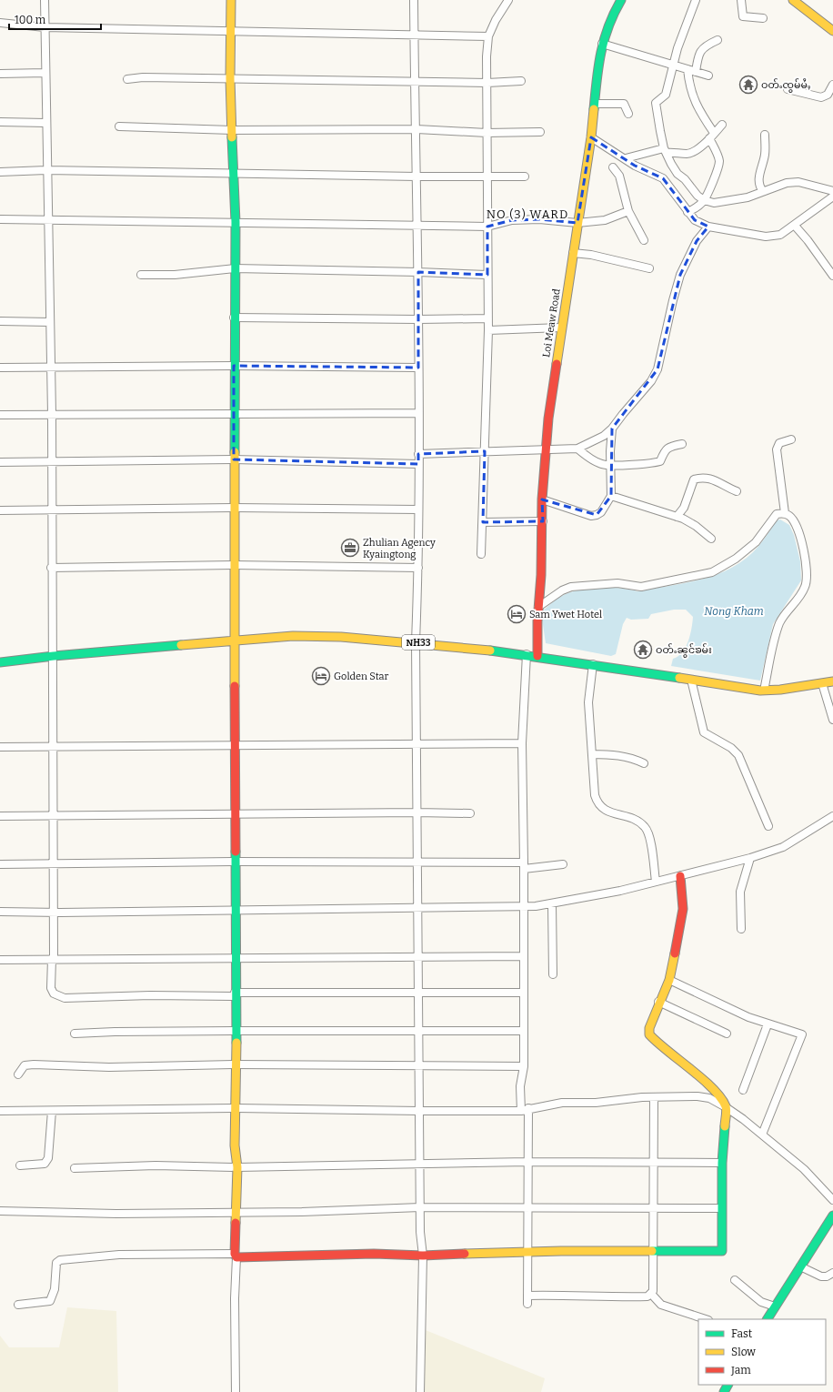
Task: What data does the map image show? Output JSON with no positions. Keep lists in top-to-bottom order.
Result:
{
  "streets": {
    "main road": ["Loi Meaw Road", "NH33"]
  },
  "crossings": [
    ["Loi Meaw Road", "NH33"]
  ],
  "districts": ["NO (3) WARD"],
  "water": ["Nong Kham"],
  "places": {
    "temple": ["ဝတ်ႉၸွမ်မႆႇ", "ဝတ်ႉၼွင်ၶမ်း"],
    "office": ["Zhulian Agency Kyaingtong"],
    "hotel": ["Sam Ywet Hotel", "Golden Star"]
  },
  "legend": ["Fast", "Slow", "Jam"],
  "scale_bar": "100 m"
}
